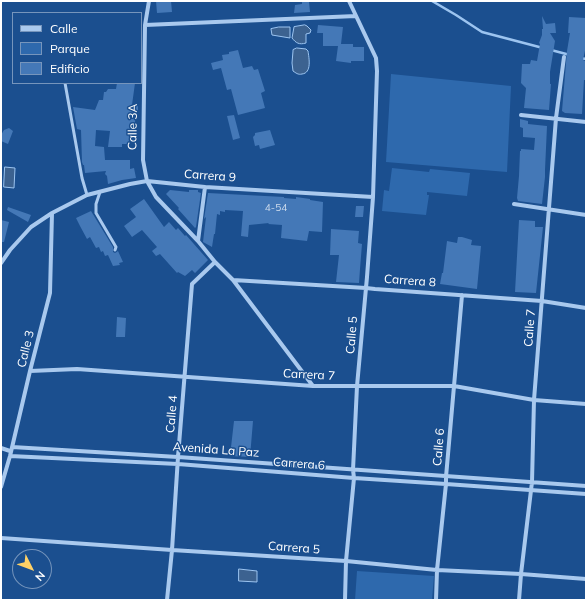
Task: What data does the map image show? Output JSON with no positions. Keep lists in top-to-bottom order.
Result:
{
  "streets": {
    "street": [
      "Calle 3A",
      "Carrera 9",
      "Carrera 8",
      "Calle 7",
      "Calle 5",
      "Calle 3",
      "Carrera 7",
      "Calle 4",
      "Calle 6",
      "Avenida La Paz",
      "Carrera 6",
      "Carrera 5"
    ]
  },
  "crossings": [
    ["Calle 3A", "Carrera 9"],
    ["Carrera 9", "Calle 5"],
    ["Carrera 9", "Calle 3"],
    ["Carrera 8", "Calle 7"],
    ["Carrera 8", "Calle 5"],
    ["Carrera 8", "Calle 6"],
    ["Calle 7", "Carrera 7"],
    ["Calle 7", "Avenida La Paz"],
    ["Calle 7", "Carrera 6"],
    ["Calle 7", "Carrera 5"],
    ["Calle 5", "Carrera 7"],
    ["Calle 5", "Avenida La Paz"],
    ["Calle 5", "Carrera 6"],
    ["Calle 5", "Carrera 5"],
    ["Calle 3", "Carrera 7"],
    ["Calle 3", "Avenida La Paz"],
    ["Calle 3", "Carrera 6"],
    ["Carrera 7", "Calle 4"],
    ["Carrera 7", "Calle 6"],
    ["Calle 4", "Avenida La Paz"],
    ["Calle 4", "Carrera 6"],
    ["Calle 4", "Carrera 5"],
    ["Calle 6", "Avenida La Paz"],
    ["Calle 6", "Carrera 6"],
    ["Calle 6", "Carrera 5"],
    ["Avenida La Paz", "Carrera 6"]
  ],
  "house_numbers": ["4-54"],
  "legend": ["Calle", "Parque", "Edificio"],
  "north": "bottom right"
}
